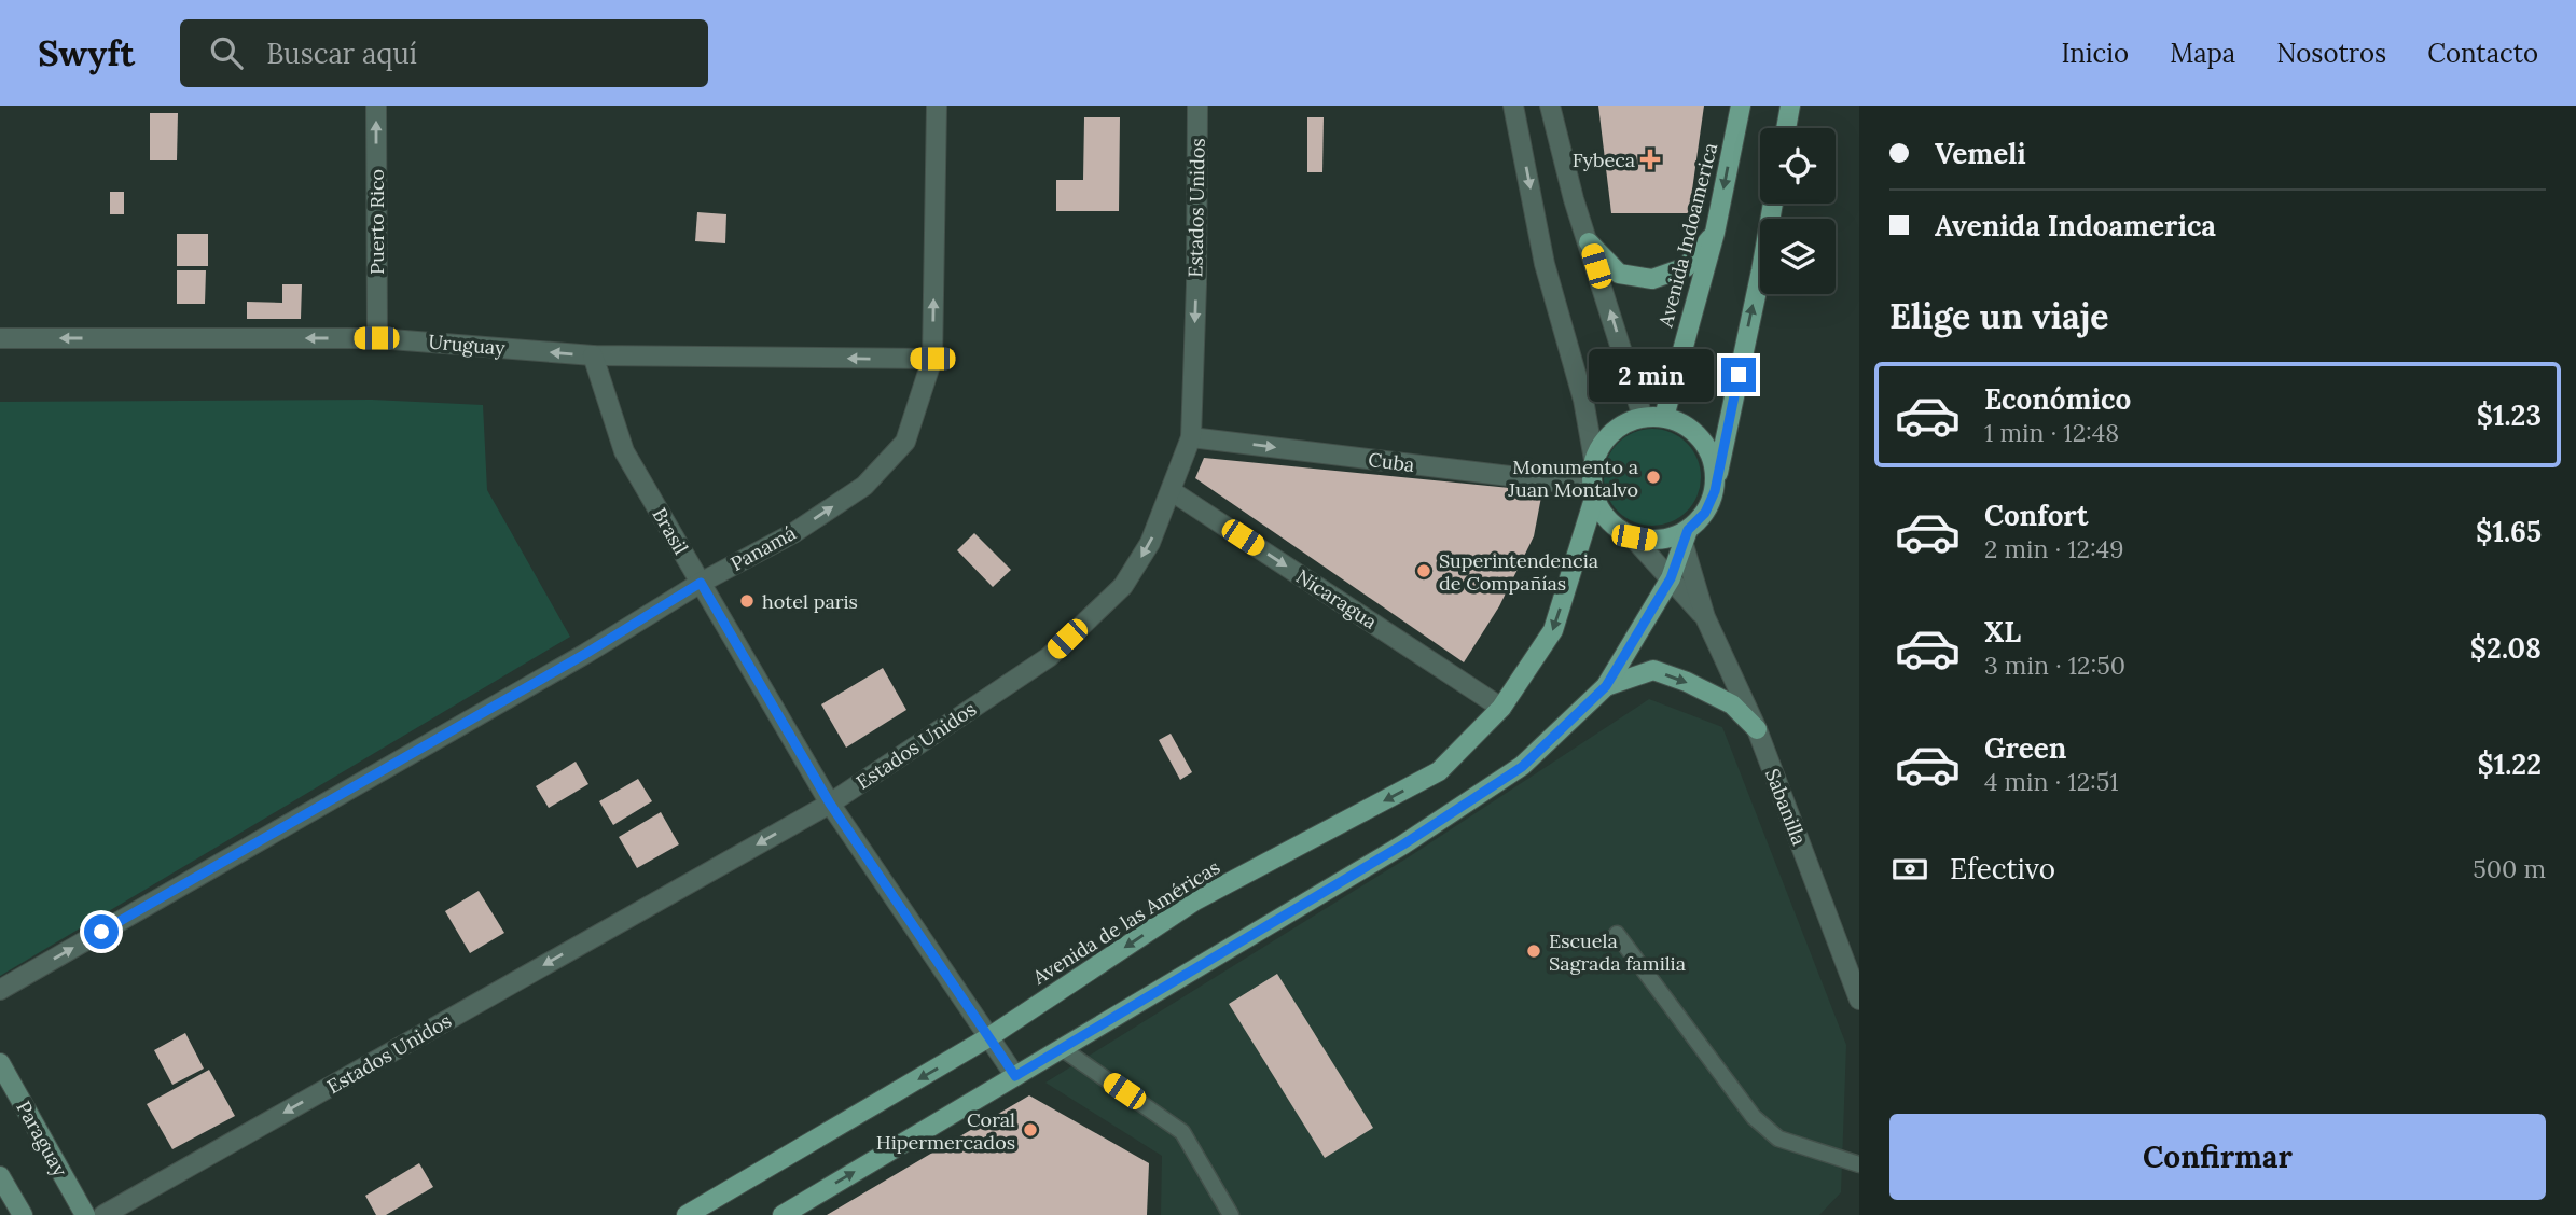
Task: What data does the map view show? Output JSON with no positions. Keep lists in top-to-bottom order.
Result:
{
  "streets": {
    "main road": ["Avenida Indoamerica", "Avenida de las Américas", "Paraguay"],
    "street": [
      "Estados Unidos",
      "Puerto Rico",
      "Uruguay",
      "Cuba",
      "Brasil",
      "Panamá",
      "Nicaragua",
      "Sabanilla"
    ]
  },
  "crossings": [
    ["Estados Unidos", "Cuba"],
    ["Estados Unidos", "Brasil"],
    ["Estados Unidos", "Nicaragua"],
    ["Puerto Rico", "Uruguay"],
    ["Avenida Indoamerica", "Cuba"],
    ["Avenida Indoamerica", "Sabanilla"],
    ["Avenida Indoamerica", "Avenida de las Américas"],
    ["Uruguay", "Brasil"],
    ["Uruguay", "Panamá"],
    ["Cuba", "Sabanilla"],
    ["Cuba", "Avenida de las Américas"],
    ["Brasil", "Panamá"],
    ["Brasil", "Avenida de las Américas"],
    ["Nicaragua", "Avenida de las Américas"],
    ["Sabanilla", "Avenida de las Américas"]
  ],
  "one_way": [
    "Estados Unidos",
    "Puerto Rico",
    "Uruguay",
    "Cuba",
    "Panamá",
    "Nicaragua"
  ],
  "places": {
    "health": ["Fybeca"],
    "other": [
      "Monumento a Juan Montalvo",
      "Superintendencia de Compañías",
      "hotel paris",
      "Escuela Sagrada familia",
      "Coral Hipermercados"
    ]
  },
  "page": {
    "header": "Swyft",
    "search": "Buscar aquí",
    "nav": [
      "Inicio",
      "Mapa",
      "Nosotros",
      "Contacto"
    ],
    "banner": ["Vemeli", "Avenida Indoamerica"],
    "heading": "Elige un viaje",
    "bubble": "2 min",
    "list": [
      {
        "name": "Económico",
        "note": "1 min · 12:48",
        "value": "$1.23"
      },
      {
        "name": "Confort",
        "note": "2 min · 12:49",
        "value": "$1.65"
      },
      {
        "name": "XL",
        "note": "3 min · 12:50",
        "value": "$2.08"
      },
      {
        "name": "Green",
        "note": "4 min · 12:51",
        "value": "$1.22"
      }
    ],
    "pay": ["Efectivo", "500 m"],
    "buttons": "Confirmar"
  }
}
